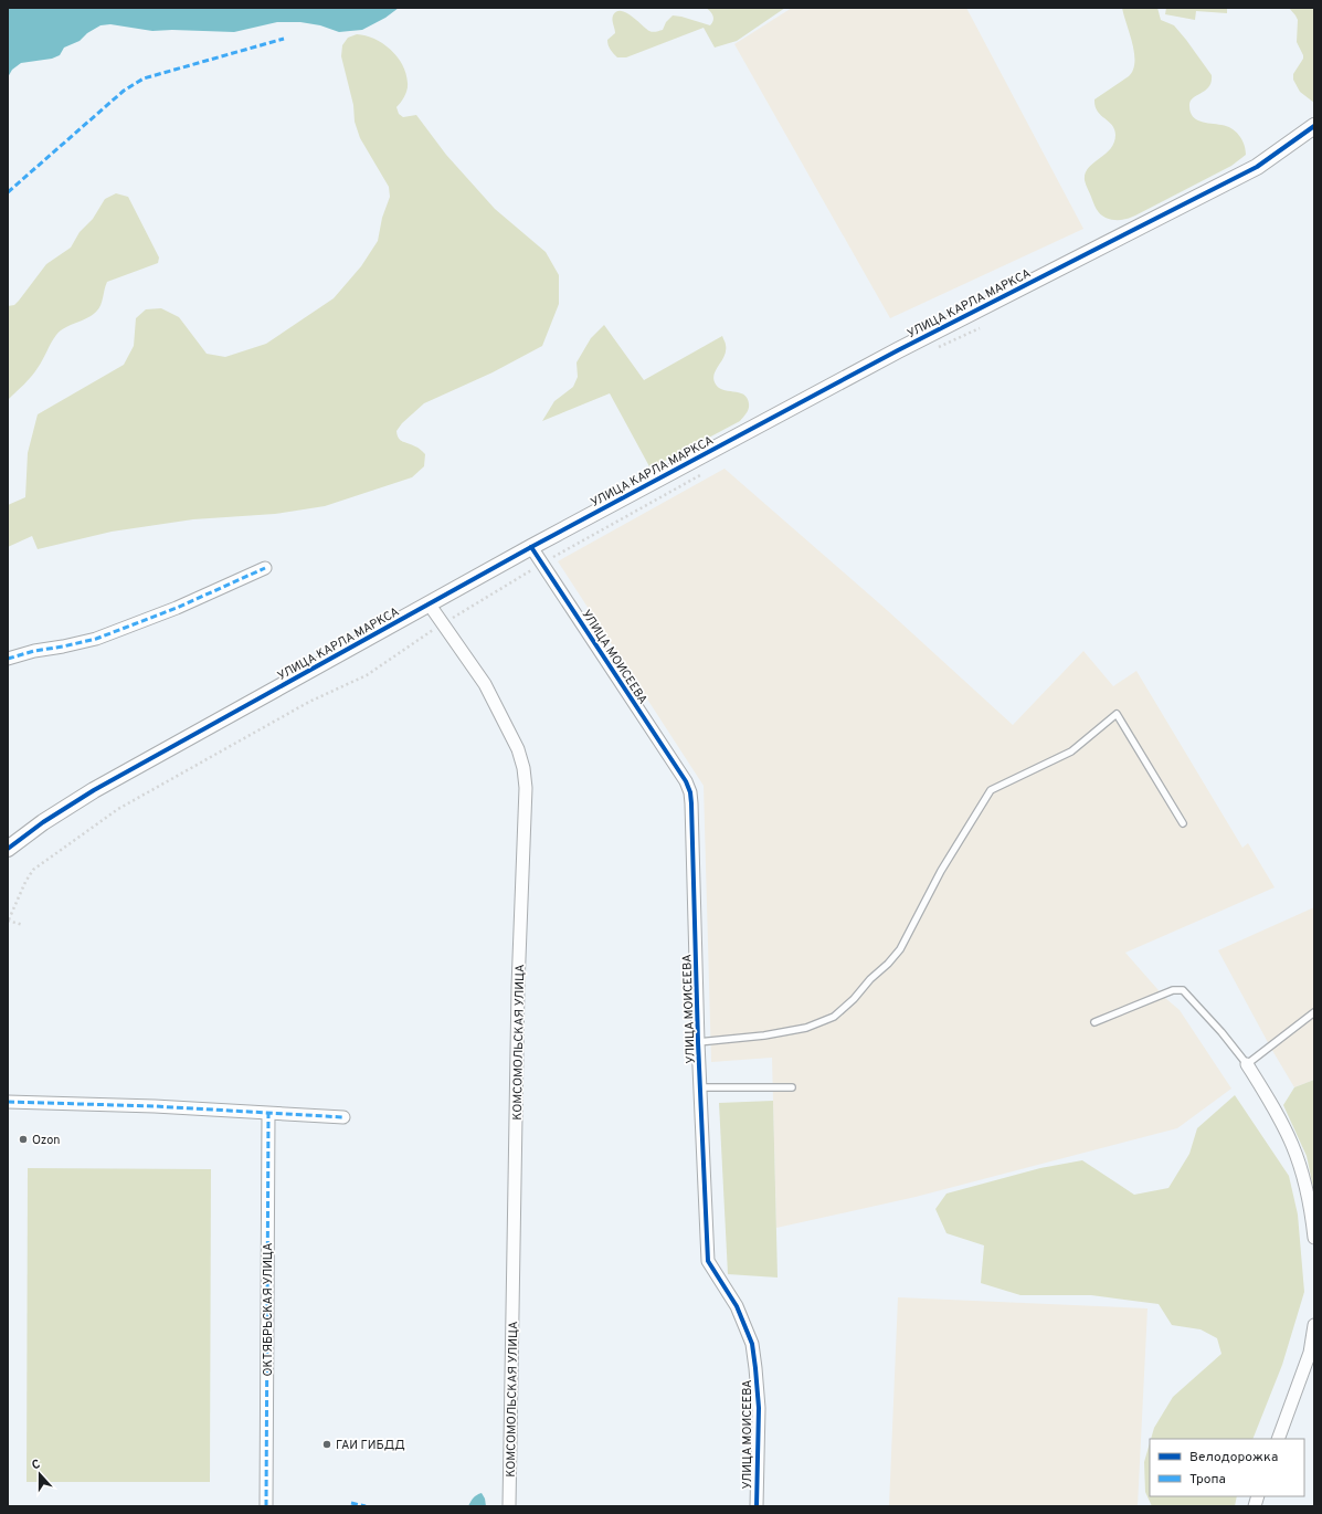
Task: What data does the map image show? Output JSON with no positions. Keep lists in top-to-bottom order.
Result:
{
  "streets": {
    "street": [
      "УЛИЦА КАРЛА МАРКСА",
      "УЛИЦА МОИСЕЕВА",
      "КОМСОМОЛЬСКАЯ УЛИЦА",
      "ОКТЯБРЬСКАЯ УЛИЦА"
    ]
  },
  "crossings": [
    ["УЛИЦА КАРЛА МАРКСА", "УЛИЦА МОИСЕЕВА"],
    ["УЛИЦА КАРЛА МАРКСА", "КОМСОМОЛЬСКАЯ УЛИЦА"]
  ],
  "places": ["Ozon", "ГАИ ГИБДД"],
  "legend": ["Велодорожка", "Тропа"],
  "north": "top"
}
